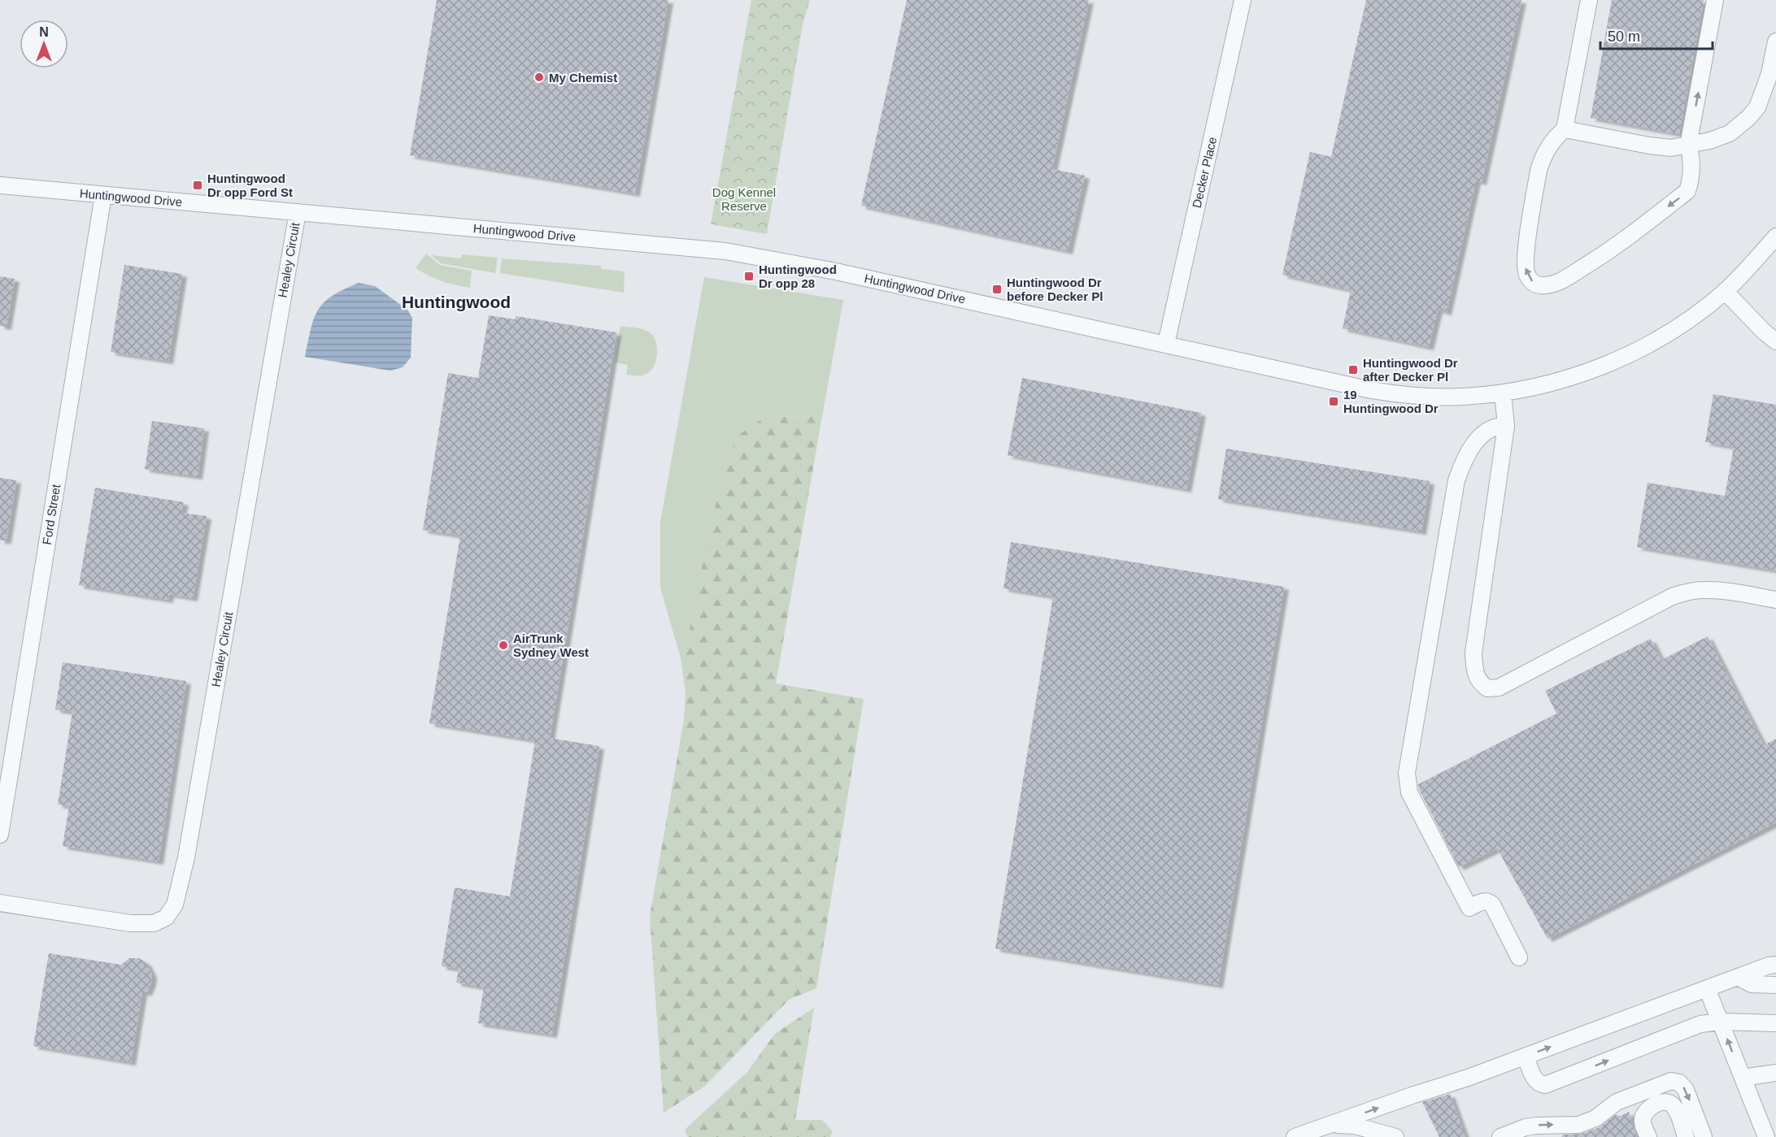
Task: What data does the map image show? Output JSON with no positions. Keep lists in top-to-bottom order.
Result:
{
  "streets": {
    "street": [
      "Decker Place",
      "Huntingwood Drive",
      "Healey Circuit",
      "Ford Street"
    ]
  },
  "crossings": [
    ["Decker Place", "Huntingwood Drive"],
    ["Huntingwood Drive", "Healey Circuit"],
    ["Huntingwood Drive", "Ford Street"]
  ],
  "districts": ["Huntingwood"],
  "parks": ["Dog Kennel Reserve"],
  "places": {
    "other": ["My Chemist", "AirTrunk Sydney West"],
    "transit": [
      "Huntingwood Dr opp Ford St",
      "Huntingwood Dr opp 28",
      "Huntingwood Dr before Decker Pl",
      "Huntingwood Dr after Decker Pl",
      "19 Huntingwood Dr"
    ]
  },
  "scale_bar": "50 m",
  "north": "top"
}
